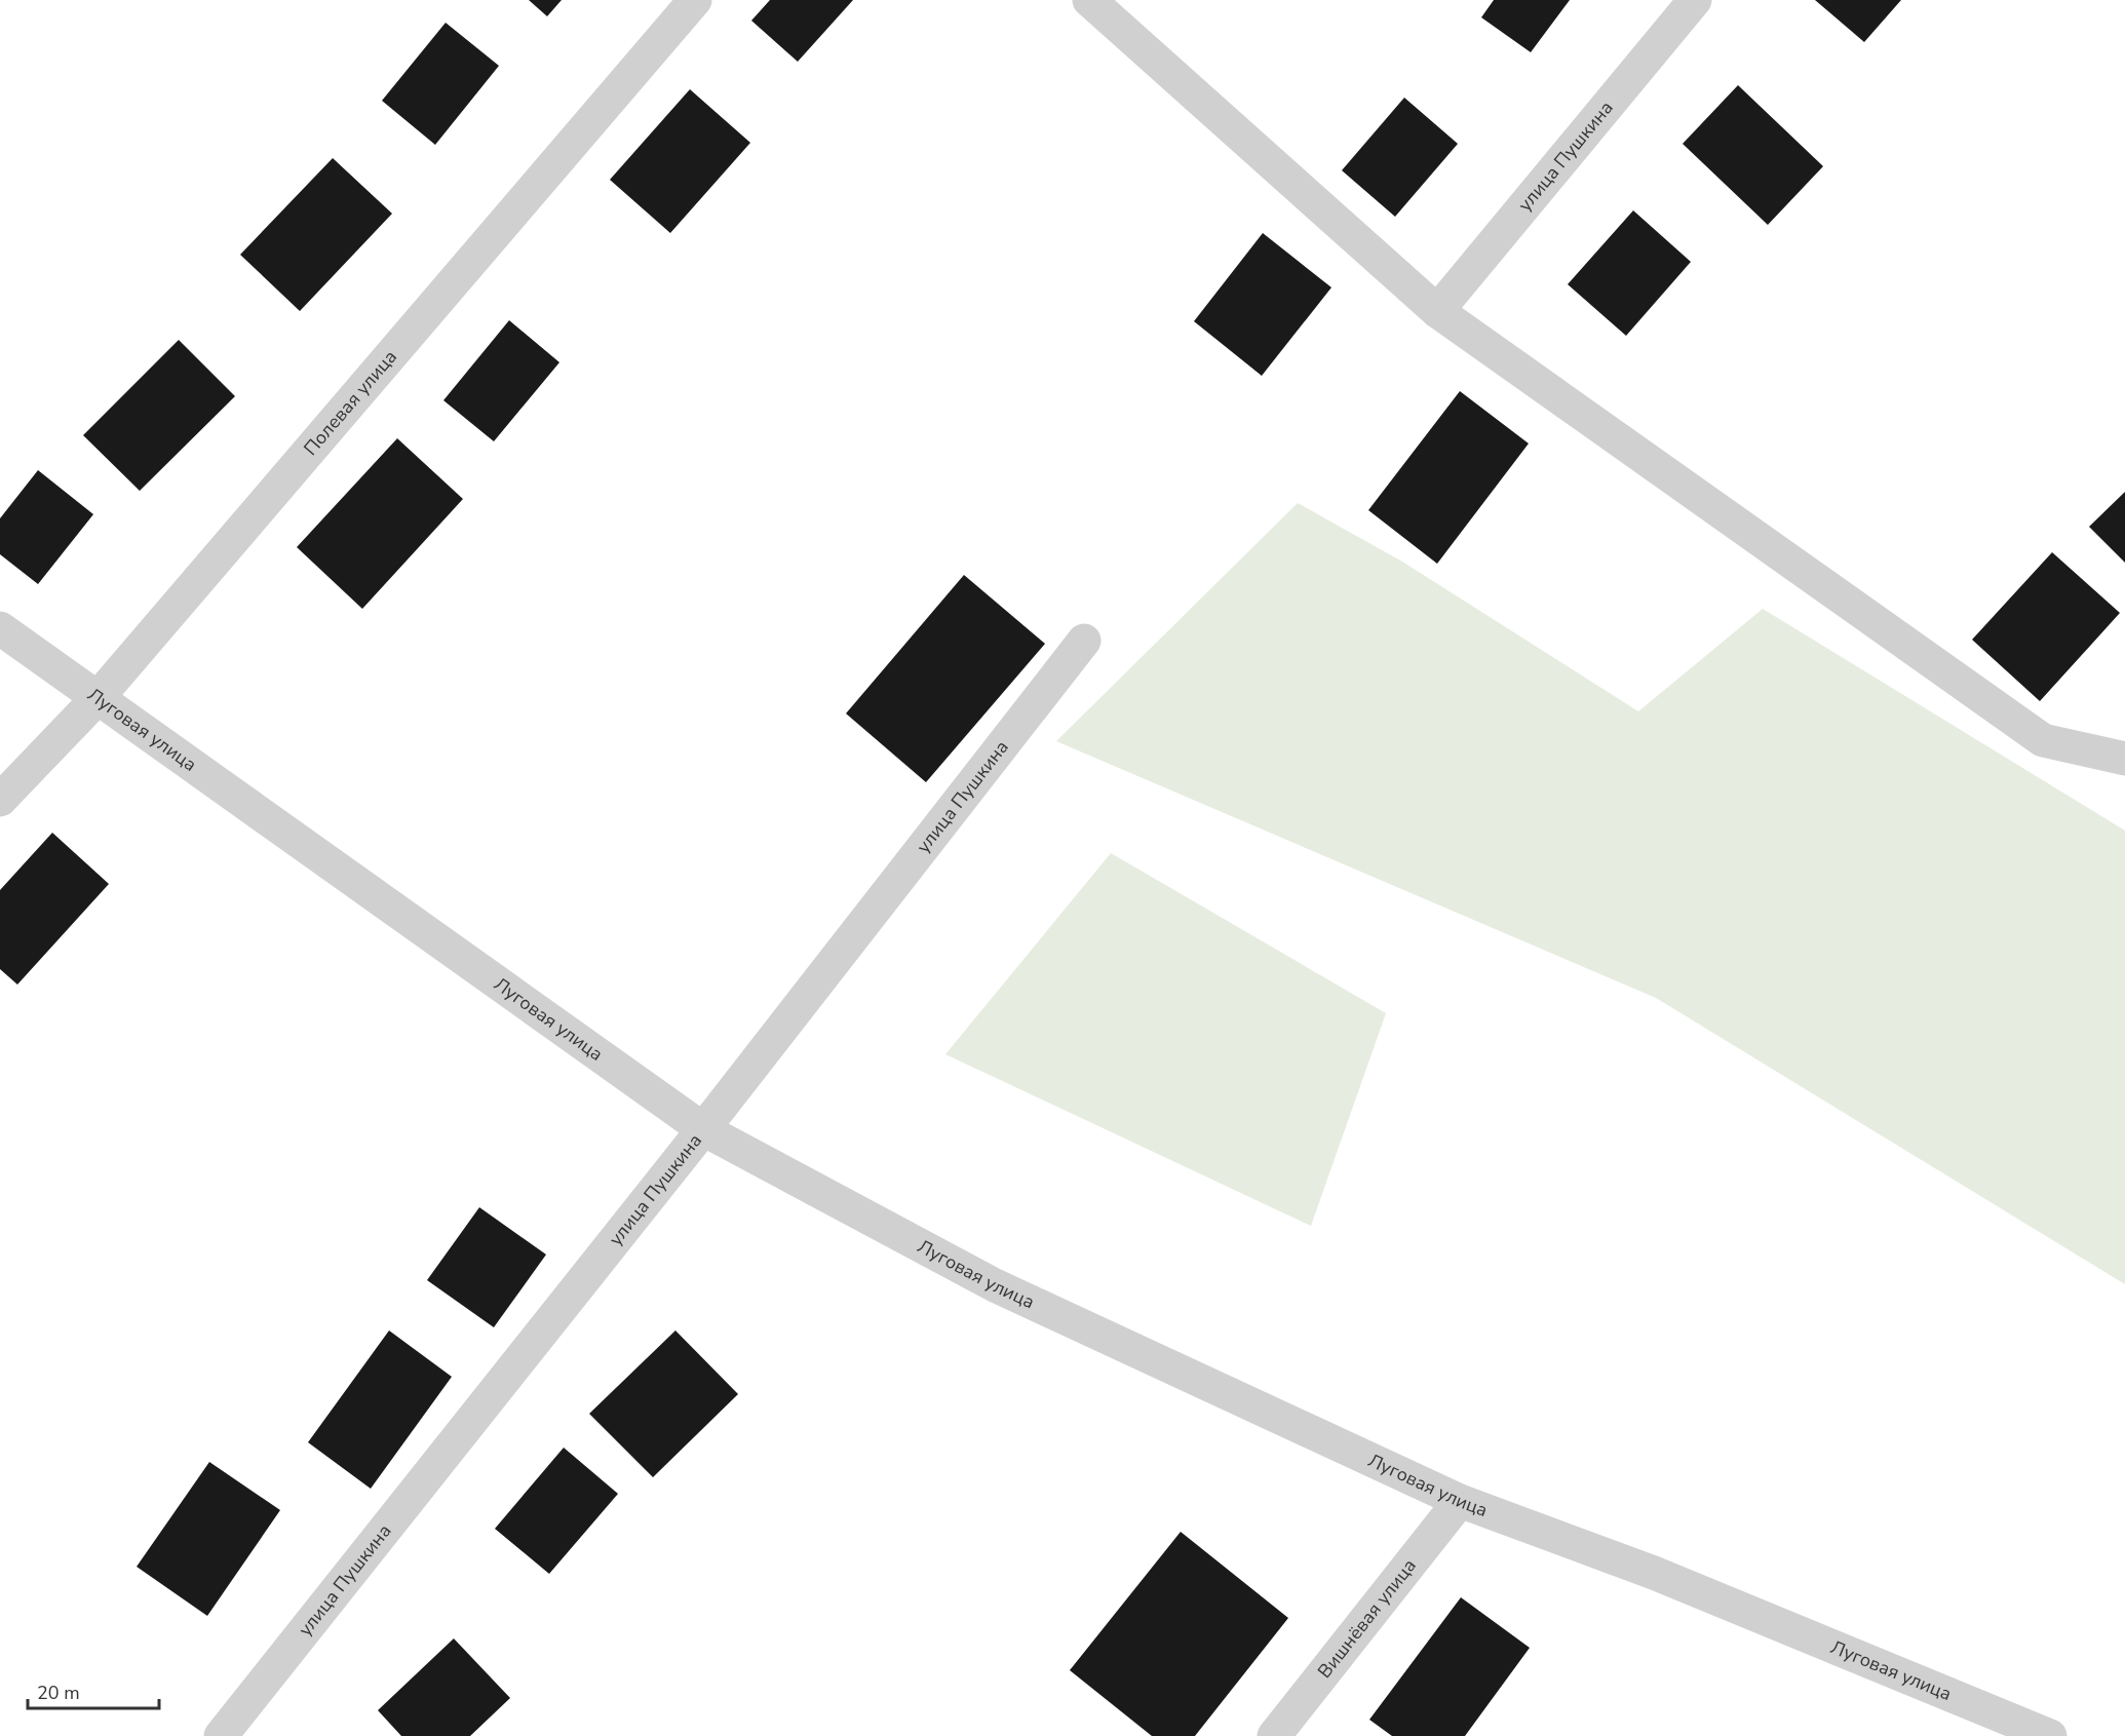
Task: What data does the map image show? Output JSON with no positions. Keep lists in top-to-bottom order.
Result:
{
  "streets": {
    "street": [
      "улица Пушкина",
      "Полевая улица",
      "Луговая улица",
      "Вишнёвая улица"
    ]
  },
  "crossings": [
    ["улица Пушкина", "Луговая улица"],
    ["Полевая улица", "Луговая улица"],
    ["Луговая улица", "Вишнёвая улица"]
  ],
  "scale_bar": "20 m"
}
